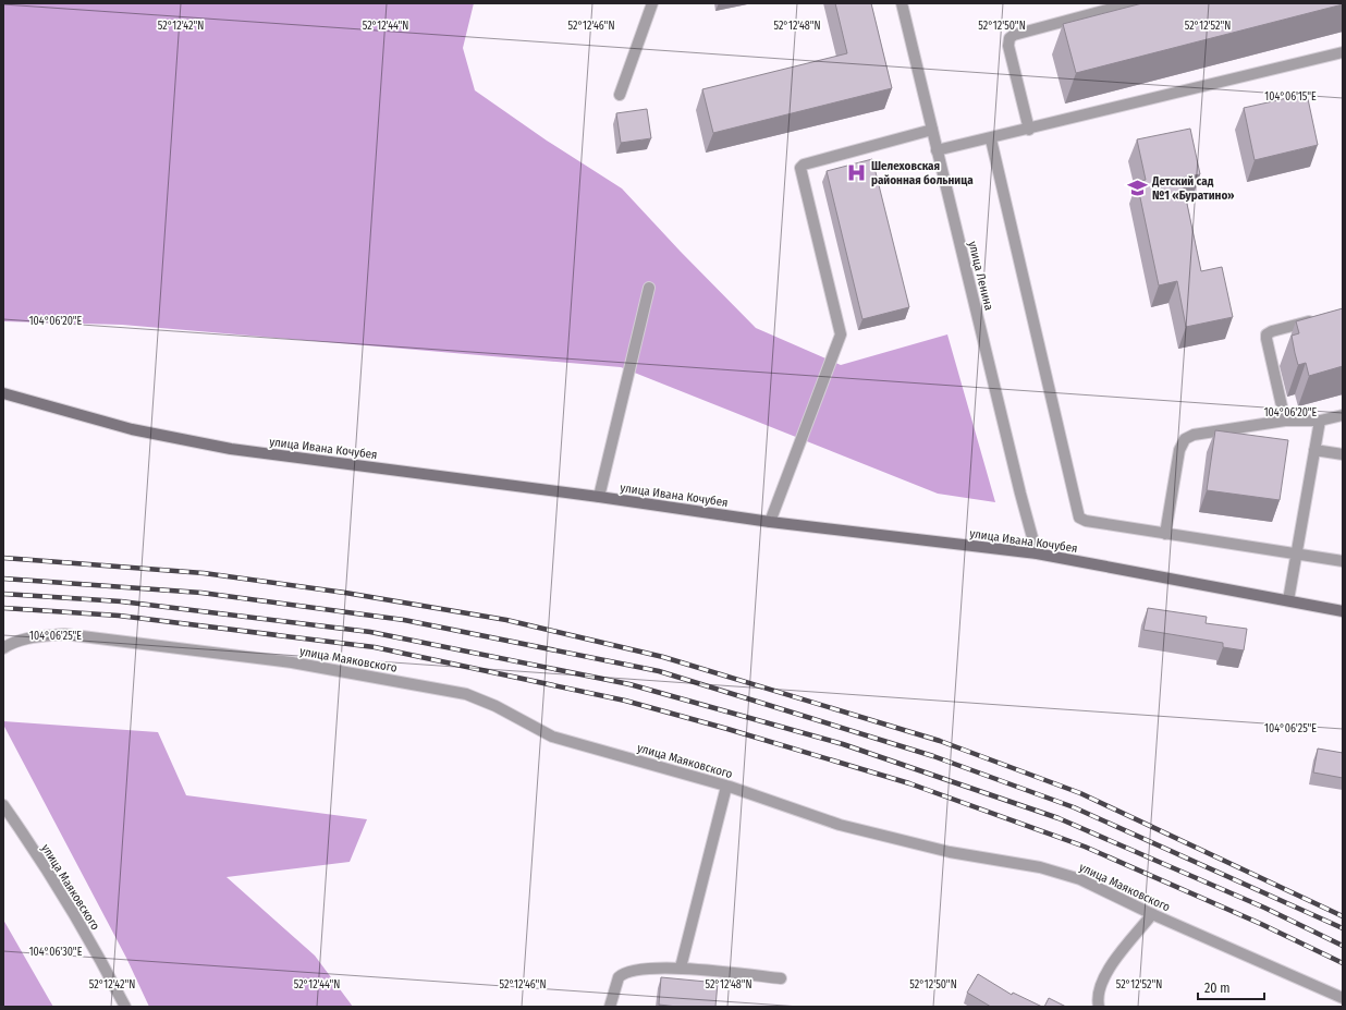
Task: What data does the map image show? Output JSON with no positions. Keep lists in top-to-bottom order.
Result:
{
  "streets": {
    "street": ["улица Ленина", "улица Ивана Кочубея", "улица Маяковского"]
  },
  "crossings": [
    ["улица Ленина", "улица Ивана Кочубея"]
  ],
  "places": {
    "hospital": ["Шелеховская районная больница"],
    "school or university": ["Детский сад №1 «Буратино»"]
  },
  "scale_bar": "20 m",
  "coordinates": [
    "52°12'42\"N",
    "52°12'44\"N",
    "52°12'46\"N",
    "52°12'48\"N",
    "52°12'50\"N",
    "52°12'52\"N",
    "104°06'15\"E",
    "104°06'20\"E",
    "104°06'25\"E",
    "104°06'30\"E"
  ]
}
